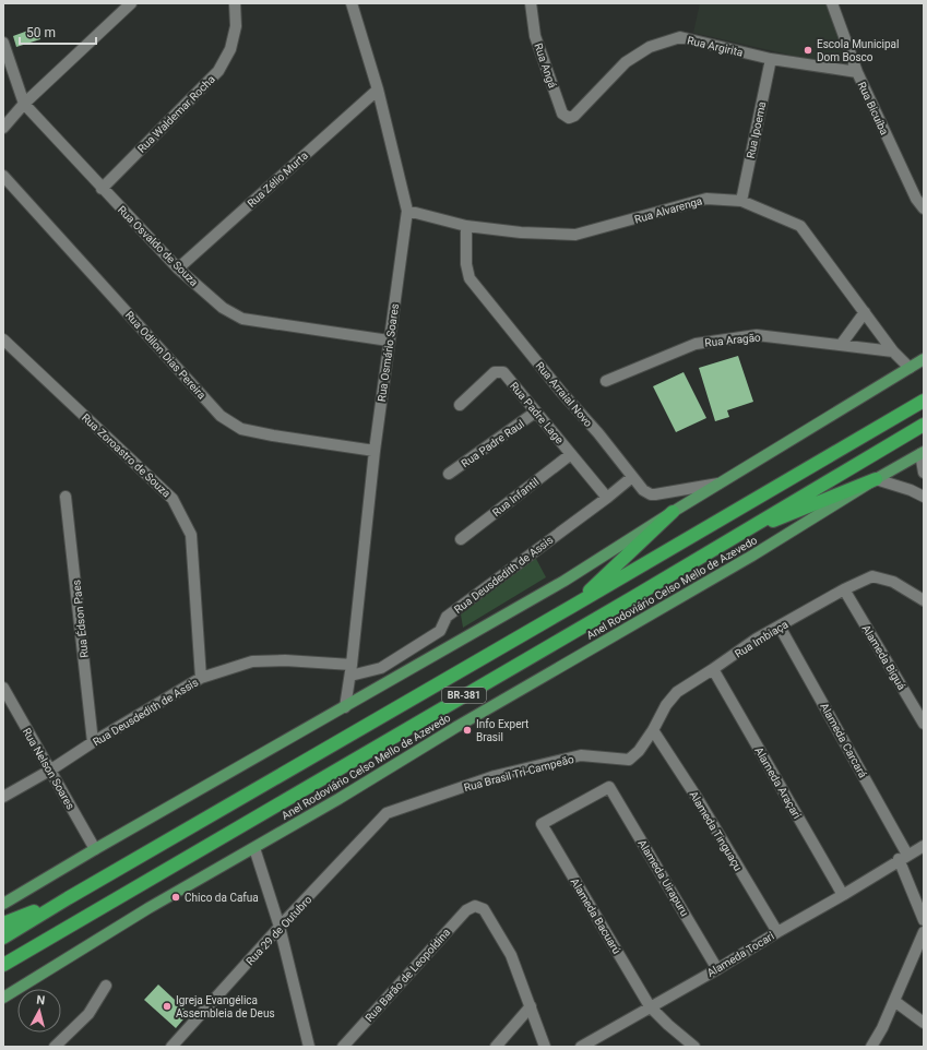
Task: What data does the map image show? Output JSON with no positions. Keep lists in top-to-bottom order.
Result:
{
  "streets": {
    "highway": ["Anel Rodoviário Celso Mello de Azevedo", "BR-381"],
    "street": [
      "Rua Argirita",
      "Rua Angá",
      "Rua Bicuíba",
      "Rua Waldemar Rocha",
      "Rua Ipoema",
      "Rua Zélio Murta",
      "Rua Alvarenga",
      "Rua Osvaldo de Souza",
      "Rua Aragão",
      "Rua Osmário Soares",
      "Rua Odilon Dias Pereira",
      "Rua Arraial Novo",
      "Rua Padre Lage",
      "Rua Padre Raul",
      "Rua Zoroastro de Souza",
      "Rua Infantil",
      "Rua Deusdedith de Assis",
      "Rua Édson Paes",
      "Rua Imbiaça",
      "Alameda Biguá",
      "Alameda Carcará",
      "Rua Nelson Soares",
      "Rua Brasil Tri-Campeão",
      "Alameda Araçari",
      "Alameda Tinguaçu",
      "Alameda Uirapuru",
      "Alameda Bacuarú",
      "Rua 29 de Outubro",
      "Alameda Tocari",
      "Rua Barão de Leopoldina"
    ]
  },
  "crossings": [
    ["Rua Argirita", "Rua Angá"],
    ["Rua Argirita", "Rua Bicuíba"],
    ["Rua Argirita", "Rua Ipoema"],
    ["Rua Waldemar Rocha", "Rua Osvaldo de Souza"],
    ["Rua Ipoema", "Rua Alvarenga"],
    ["Rua Zélio Murta", "Rua Osvaldo de Souza"],
    ["Rua Zélio Murta", "Rua Osmário Soares"],
    ["Rua Alvarenga", "Rua Aragão"],
    ["Rua Alvarenga", "Rua Osmário Soares"],
    ["Rua Alvarenga", "Rua Arraial Novo"],
    ["Rua Osvaldo de Souza", "Rua Osmário Soares"],
    ["Rua Osmário Soares", "Rua Odilon Dias Pereira"],
    ["Rua Osmário Soares", "Rua Deusdedith de Assis"],
    ["Rua Arraial Novo", "Rua Deusdedith de Assis"],
    ["Rua Padre Lage", "Rua Padre Raul"],
    ["Rua Padre Lage", "Rua Infantil"],
    ["Rua Padre Lage", "Rua Deusdedith de Assis"],
    ["Rua Zoroastro de Souza", "Rua Deusdedith de Assis"],
    ["Rua Deusdedith de Assis", "Rua Édson Paes"],
    ["Rua Deusdedith de Assis", "Rua Nelson Soares"],
    ["Rua Imbiaça", "Alameda Biguá"],
    ["Rua Imbiaça", "Alameda Carcará"],
    ["Rua Imbiaça", "Rua Brasil Tri-Campeão"],
    ["Rua Imbiaça", "Alameda Araçari"],
    ["Rua Imbiaça", "Alameda Tinguaçu"],
    ["Alameda Carcará", "Alameda Tocari"],
    ["Rua Brasil Tri-Campeão", "Rua 29 de Outubro"],
    ["Alameda Araçari", "Alameda Tocari"],
    ["Alameda Tinguaçu", "Alameda Tocari"],
    ["Alameda Uirapuru", "Alameda Bacuarú"],
    ["Alameda Uirapuru", "Alameda Tocari"],
    ["Alameda Bacuarú", "Alameda Tocari"]
  ],
  "places": [
    "Escola Municipal Dom Bosco",
    "Info Expert Brasil",
    "Chico da Cafua",
    "Igreja Evangélica Assembleia de Deus"
  ],
  "scale_bar": "50 m",
  "north": "top"
}
